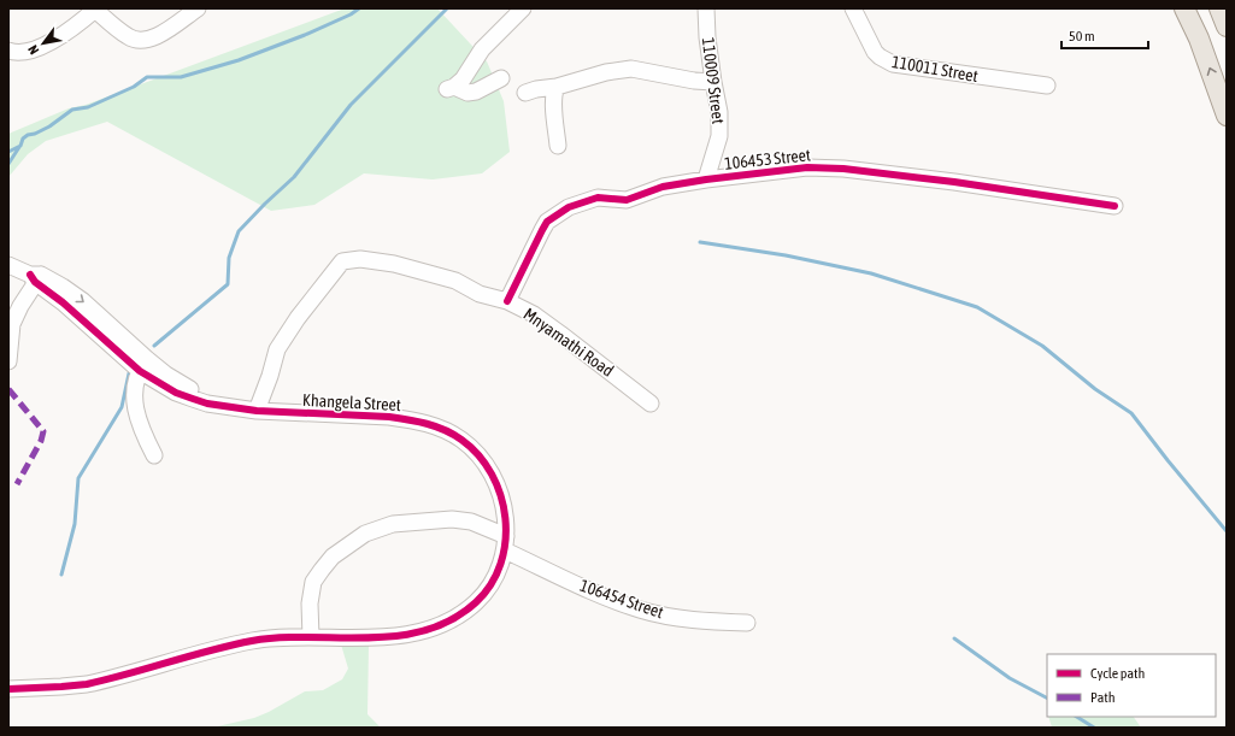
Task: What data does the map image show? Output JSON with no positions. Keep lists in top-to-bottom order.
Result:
{
  "streets": {
    "street": [
      "110011 Street",
      "110009 Street",
      "106453 Street",
      "Mnyamathi Road",
      "Khangela Street",
      "106454 Street"
    ]
  },
  "crossings": [
    ["110009 Street", "106453 Street"],
    ["106453 Street", "Mnyamathi Road"],
    ["Mnyamathi Road", "Khangela Street"],
    ["Khangela Street", "106454 Street"]
  ],
  "legend": ["Cycle path", "Path"],
  "scale_bar": "50 m",
  "north": "bottom left"
}
